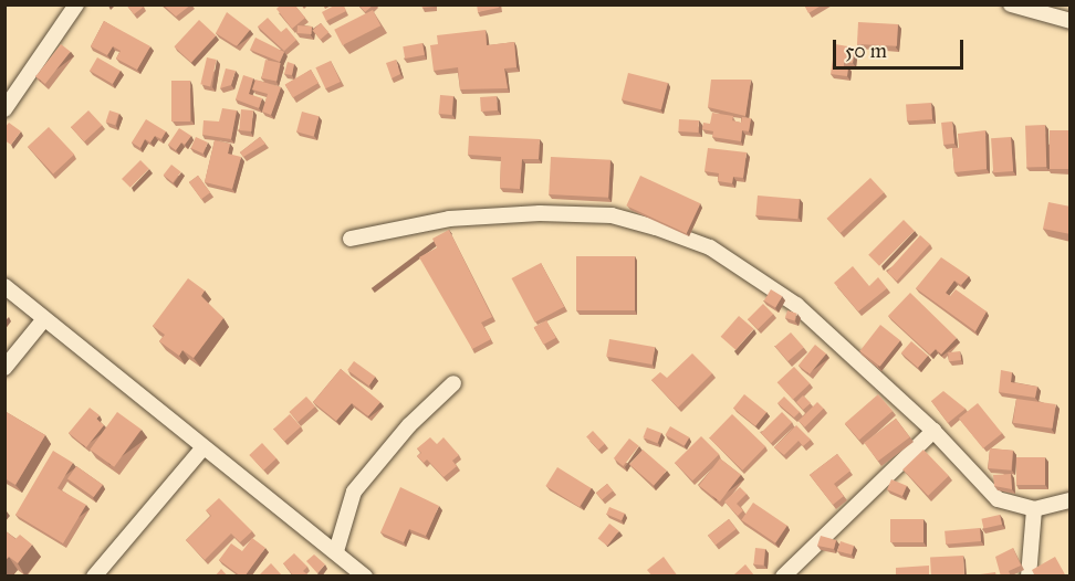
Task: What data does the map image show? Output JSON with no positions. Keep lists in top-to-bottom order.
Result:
{
  "scale_bar": "50 m"
}
